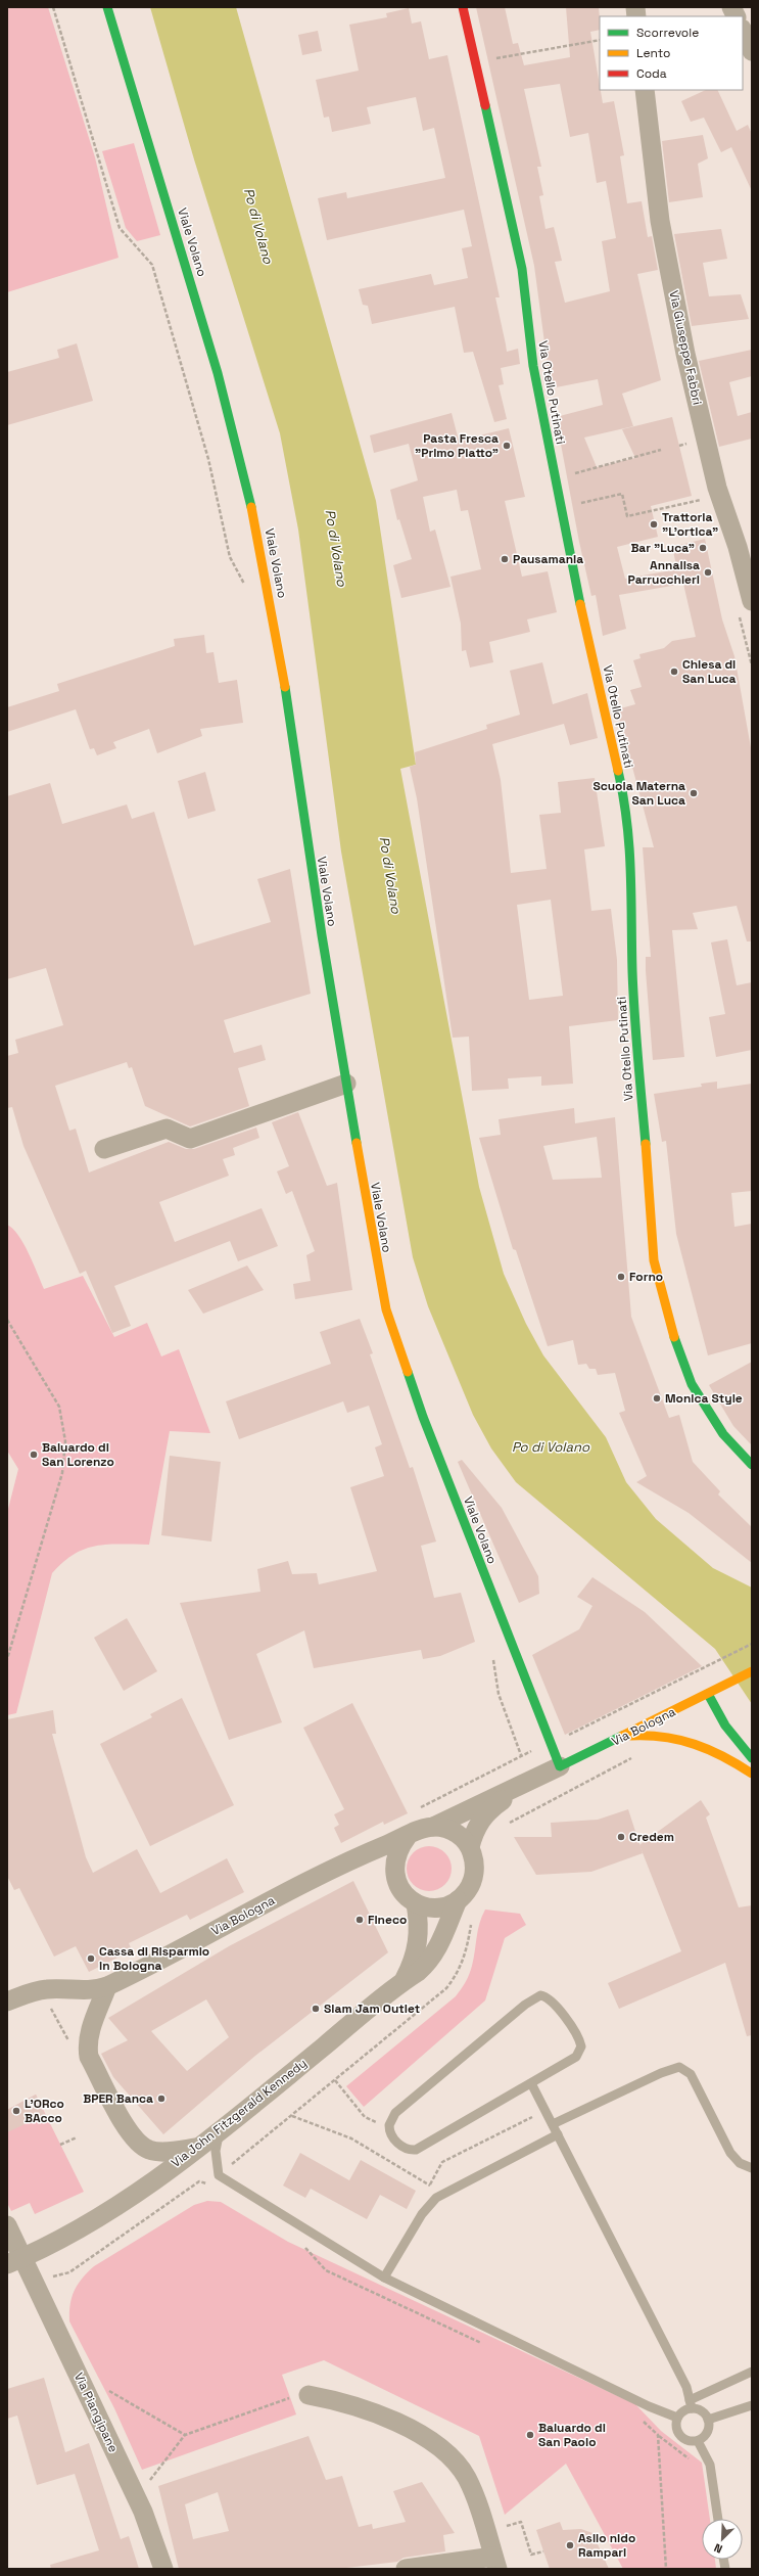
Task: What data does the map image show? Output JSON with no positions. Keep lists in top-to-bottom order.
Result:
{
  "streets": {
    "main road": ["Viale Volano", "Via Otello Putinati", "Via Bologna"],
    "street": ["Via Giuseppe Fabbri", "Via John Fitzgerald Kennedy", "Via Piangipane"]
  },
  "crossings": [
    ["Viale Volano", "Via Bologna"],
    ["Via Bologna", "Via John Fitzgerald Kennedy"],
    ["Via John Fitzgerald Kennedy", "Via Piangipane"]
  ],
  "water": ["Po di Volano"],
  "places": [
    "Pasta Fresca \"Primo Piatto\"",
    "Trattoria \"L'ortica\"",
    "Bar \"Luca\"",
    "Pausamania",
    "Annalisa Parrucchieri",
    "Chiesa di San Luca",
    "Scuola Materna San Luca",
    "Forno",
    "Monica Style",
    "Baluardo di San Lorenzo",
    "Credem",
    "Fineco",
    "Cassa di Risparmio in Bologna",
    "Slam Jam Outlet",
    "BPER Banca",
    "L'ORco BAcco",
    "Baluardo di San Paolo",
    "Asilo nido Rampari"
  ],
  "legend": ["Scorrevole", "Lento", "Coda"],
  "north": "bottom left"
}
